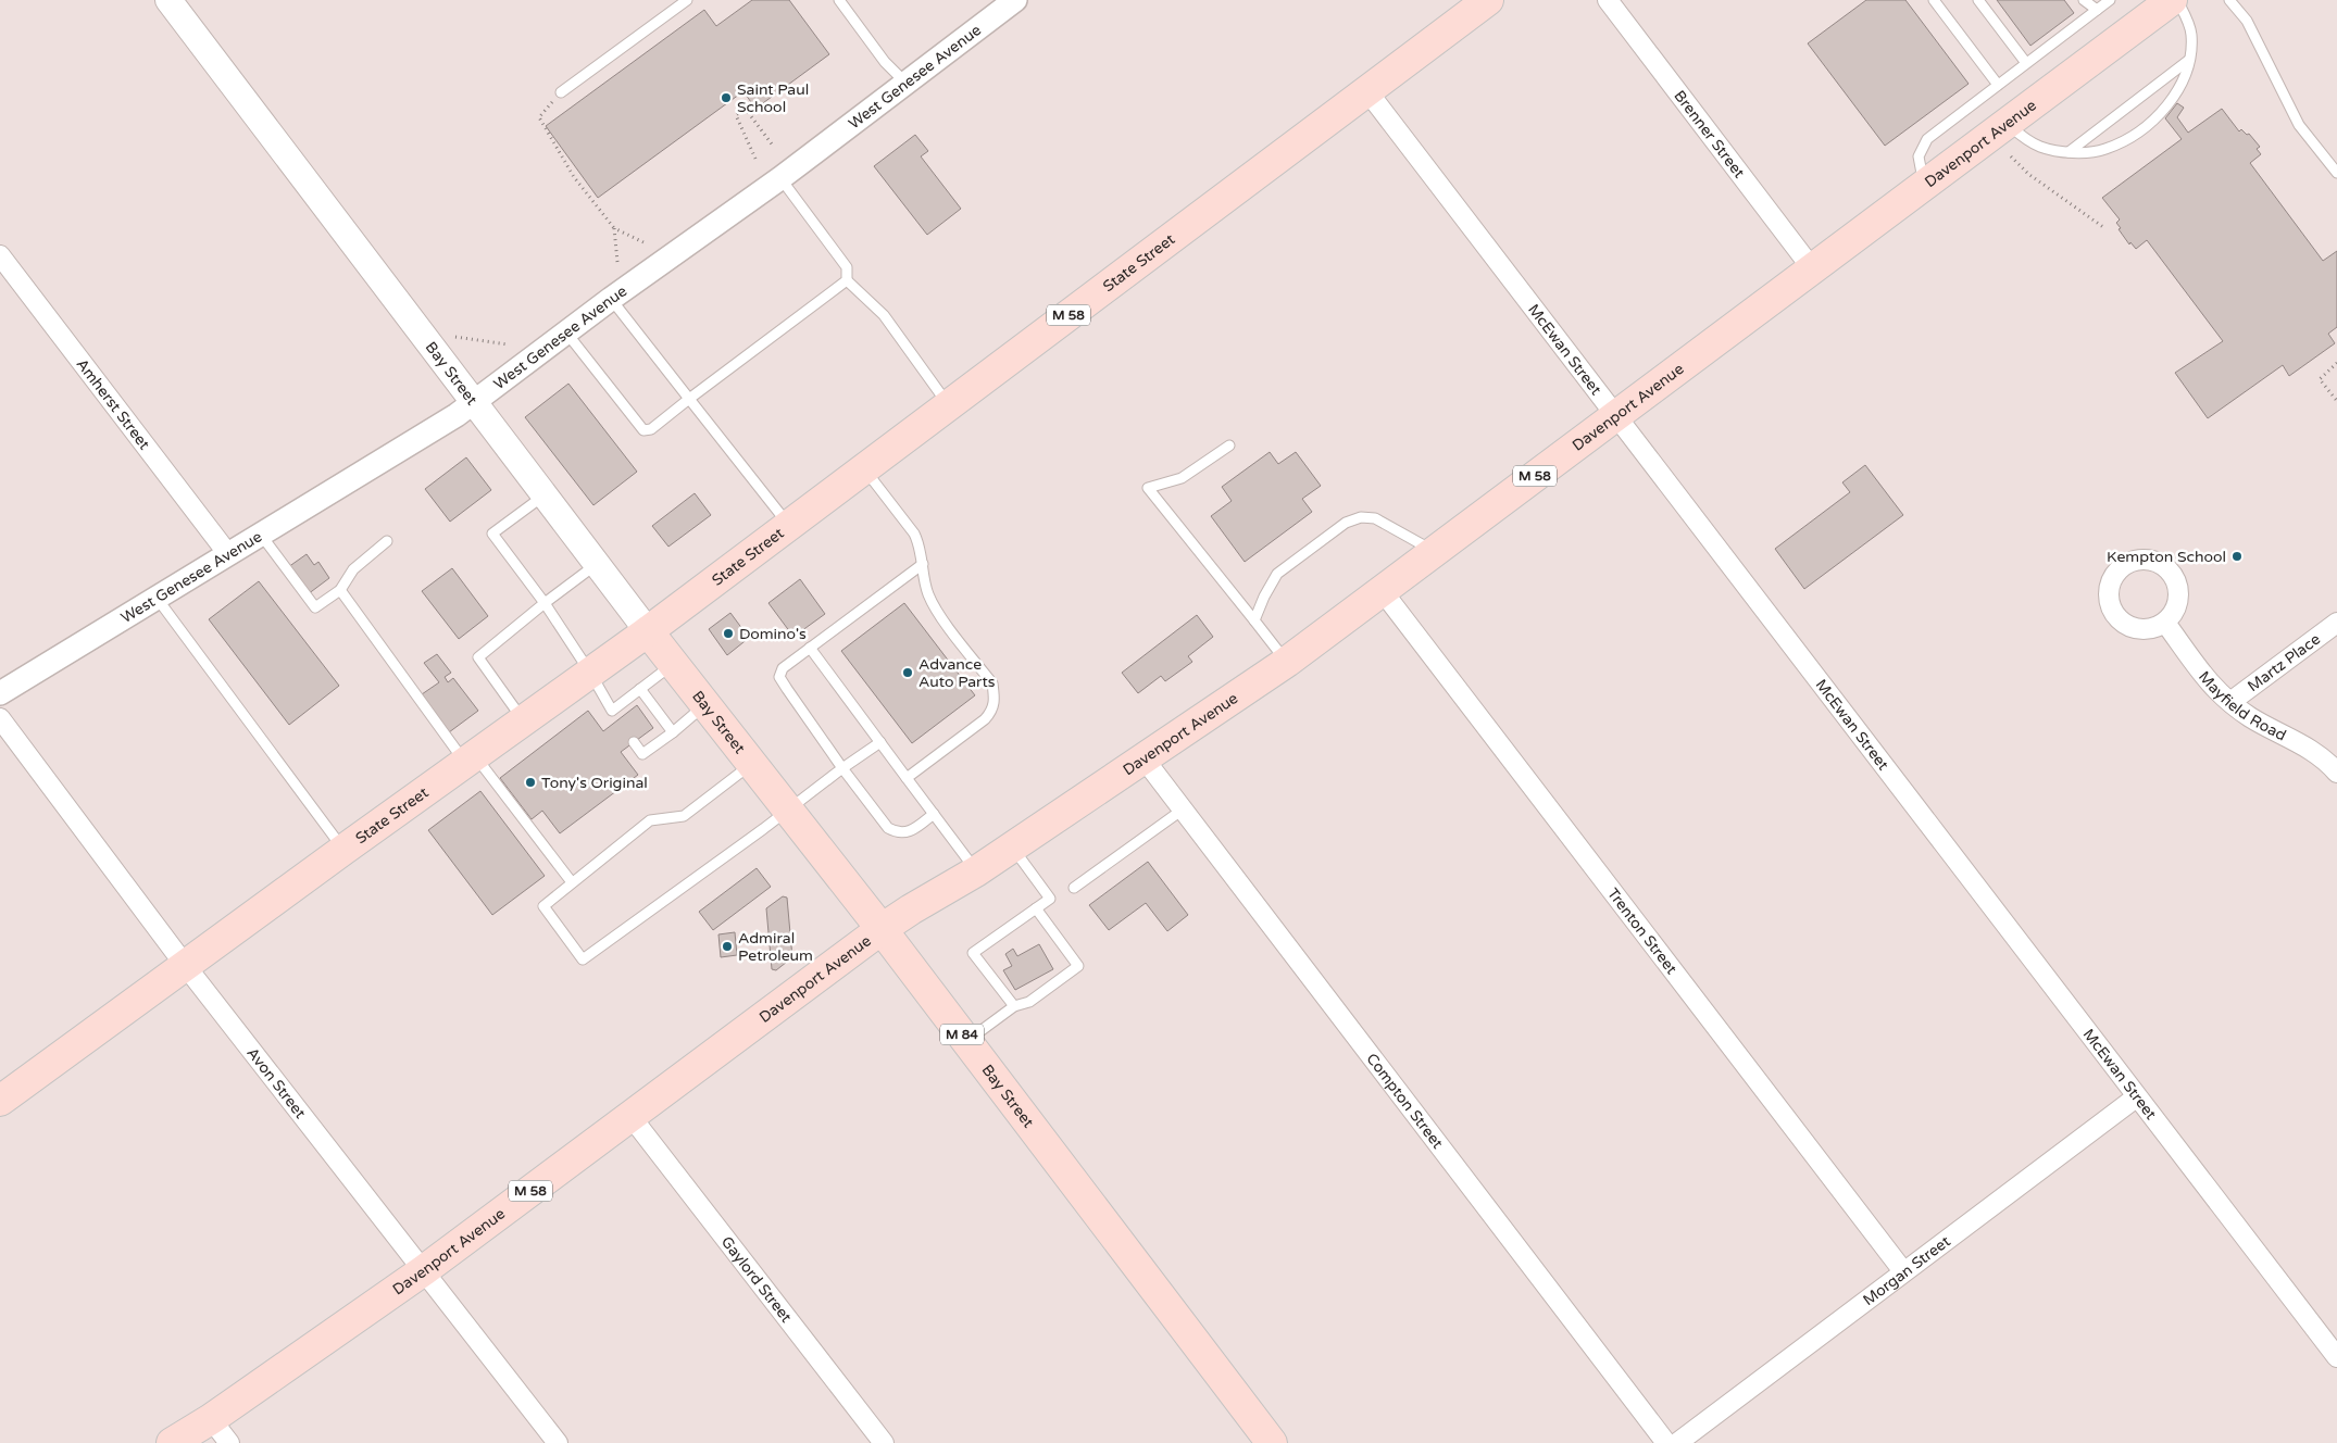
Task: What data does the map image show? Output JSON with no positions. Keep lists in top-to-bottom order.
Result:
{
  "streets": {
    "main road": [
      "Davenport Avenue",
      "State Street",
      "M 58",
      "Bay Street",
      "M 84"
    ],
    "street": [
      "West Genesee Avenue",
      "Brenner Street",
      "McEwan Street",
      "Amherst Street",
      "Martz Place",
      "Mayfield Road",
      "Trenton Street",
      "Avon Street",
      "Compton Street",
      "Morgan Street",
      "Gaylord Street"
    ]
  },
  "crossings": [
    ["West Genesee Avenue", "Bay Street"],
    ["West Genesee Avenue", "Amherst Street"],
    ["Brenner Street", "Davenport Avenue"],
    ["Davenport Avenue", "McEwan Street"],
    ["Davenport Avenue", "Bay Street"],
    ["Davenport Avenue", "Trenton Street"],
    ["Davenport Avenue", "Avon Street"],
    ["Davenport Avenue", "Compton Street"],
    ["Davenport Avenue", "Gaylord Street"],
    ["State Street", "McEwan Street"],
    ["State Street", "Bay Street"],
    ["State Street", "Avon Street"],
    ["McEwan Street", "Morgan Street"],
    ["Martz Place", "Mayfield Road"],
    ["Trenton Street", "Morgan Street"]
  ],
  "places": [
    "Saint Paul School",
    "Kempton School",
    "Domino's",
    "Advance Auto Parts",
    "Tony's Original",
    "Admiral Petroleum"
  ]
}
